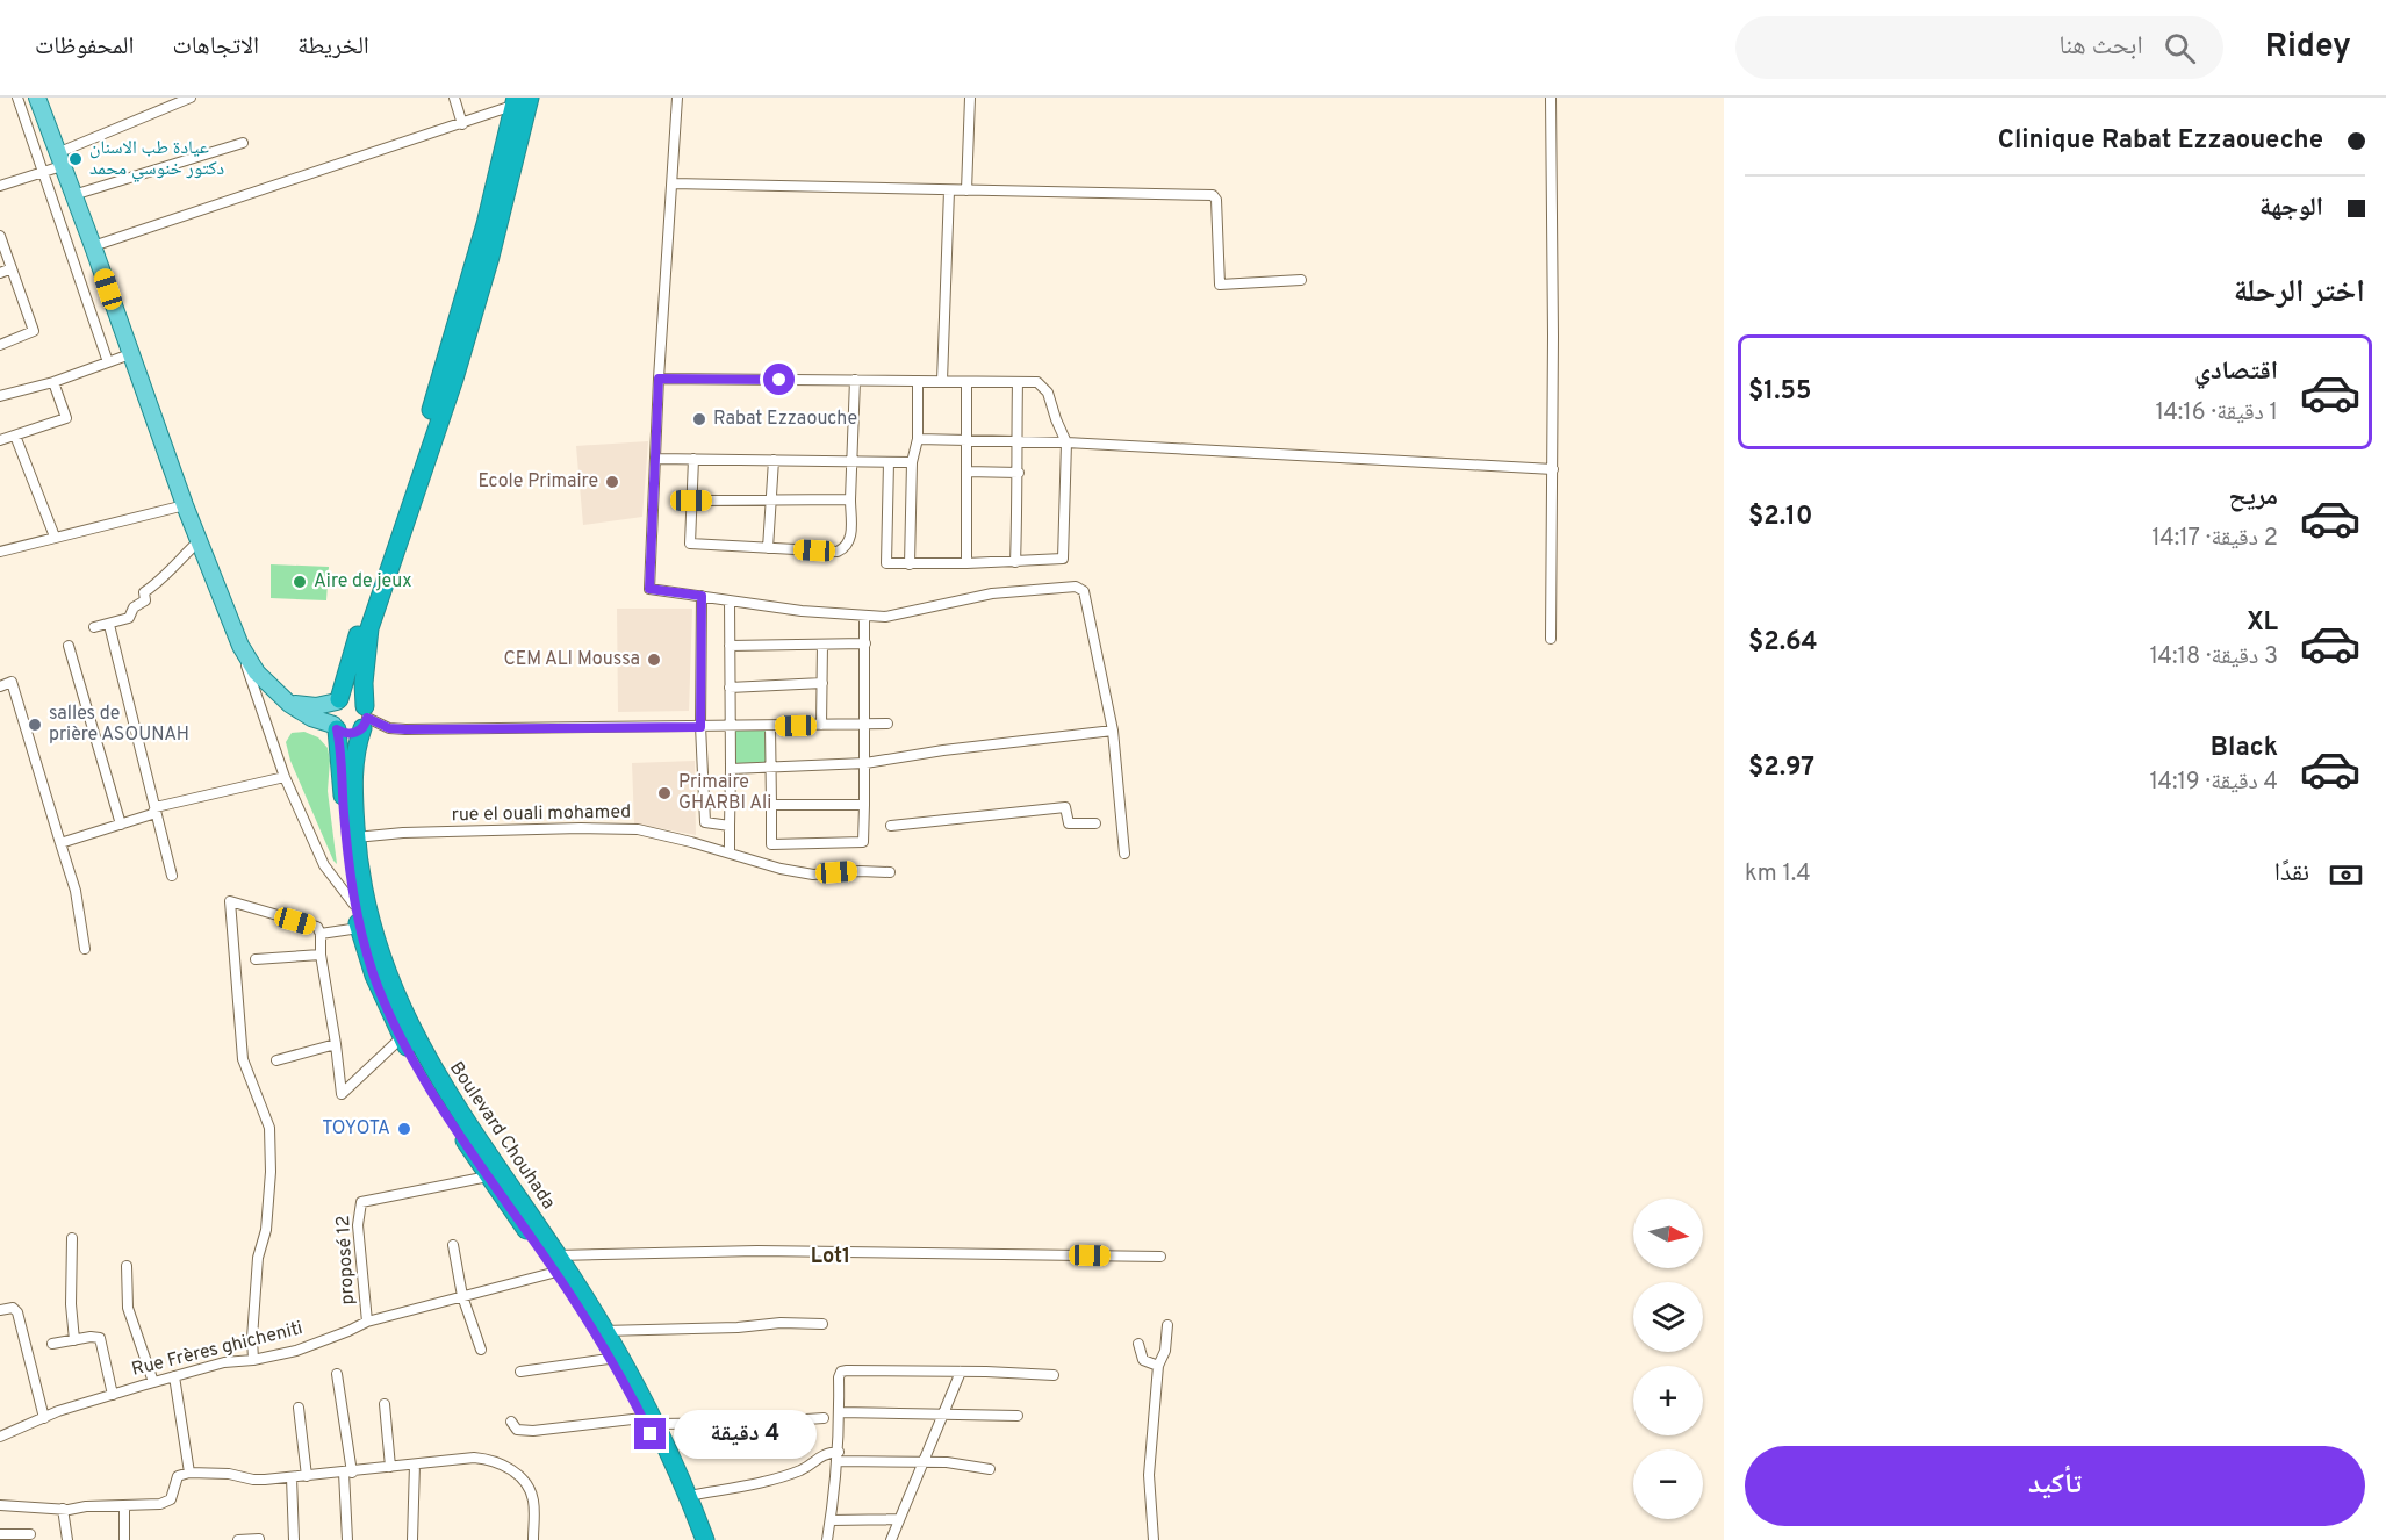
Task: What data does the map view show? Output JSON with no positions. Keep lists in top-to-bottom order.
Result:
{
  "streets": {
    "highway": ["Boulevard Chouhada"],
    "street": ["rue el ouali mohamed", "proposé 12", "Rue Frères ghicheniti"]
  },
  "crossings": [
    ["rue el ouali mohamed", "Boulevard Chouhada"],
    ["Boulevard Chouhada", "Rue Frères ghicheniti"],
    ["proposé 12", "Rue Frères ghicheniti"]
  ],
  "districts": ["Lot1"],
  "places": [
    "عيادة طب الاسنان دكتور خنوسي محمد",
    "Rabat Ezzaouche",
    "Ecole Primaire",
    "Aire de jeux",
    "CEM ALI Moussa",
    "salles de prière ASOUNAH",
    "Primaire GHARBI Ali",
    "TOYOTA"
  ],
  "north": "right",
  "page": {
    "header": "Ridey",
    "search": "ابحث هنا",
    "nav": ["الخريطة", "الاتجاهات", "المحفوظات"],
    "banner": ["Clinique Rabat Ezzaoueche", "الوجهة"],
    "heading": "اختر الرحلة",
    "list": [
      {
        "name": "اقتصادي",
        "note": "1 دقيقة · 14:16",
        "value": "$1.55"
      },
      {
        "name": "مريح",
        "note": "2 دقيقة · 14:17",
        "value": "$2.10"
      },
      {
        "name": "XL",
        "note": "3 دقيقة · 14:18",
        "value": "$2.64"
      },
      {
        "name": "Black",
        "note": "4 دقيقة · 14:19",
        "value": "$2.97"
      }
    ],
    "pay": ["نقدًا", "1.4 km"],
    "map_buttons": ["+", "−"],
    "bubble": "4 دقيقة",
    "buttons": "تأكيد"
  }
}
